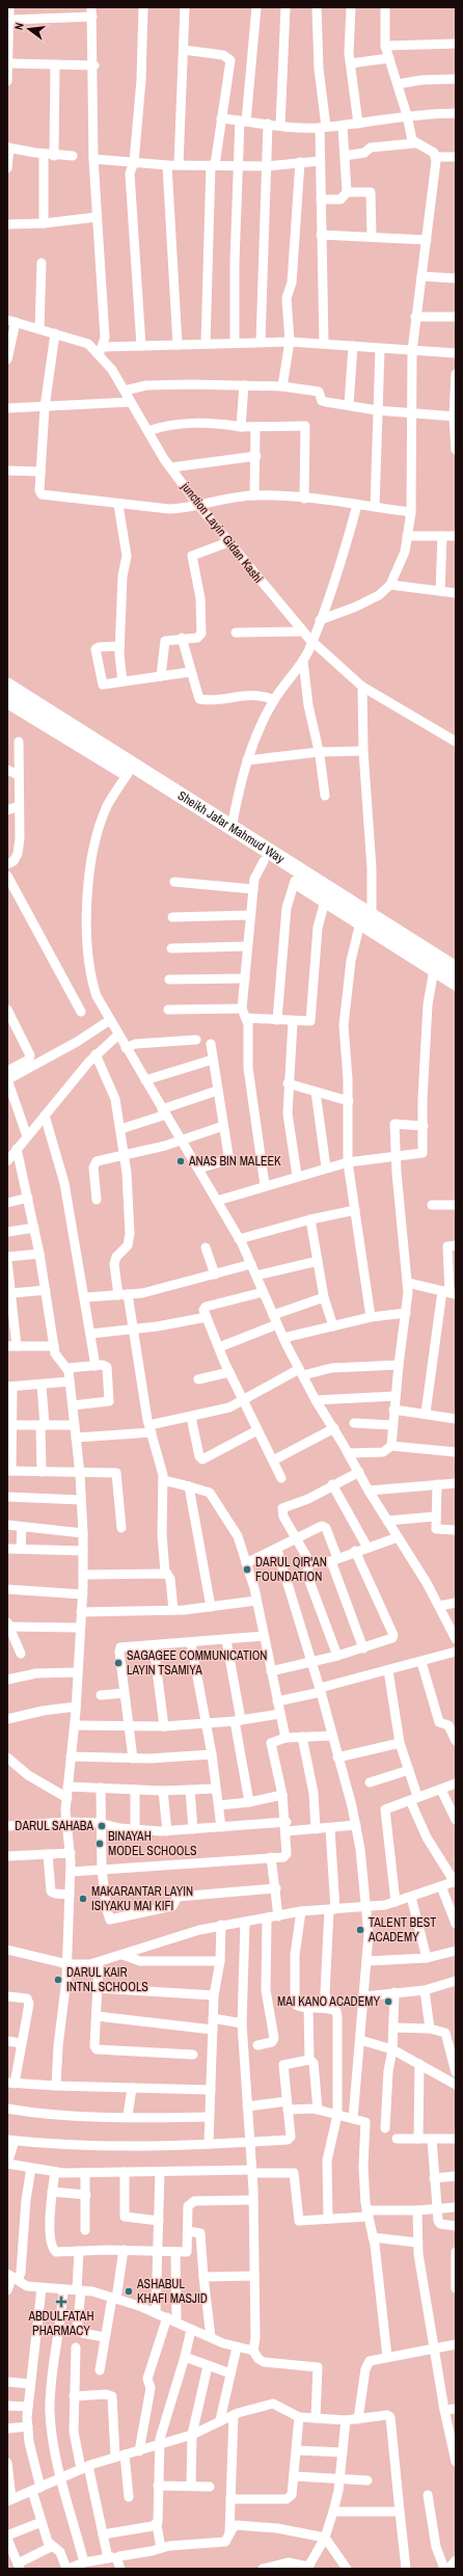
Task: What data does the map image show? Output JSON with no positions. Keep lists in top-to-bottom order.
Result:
{
  "streets": {
    "main road": ["Sheikh Jafar Mahmud Way"],
    "street": ["junction Layin Gidan Kashi"]
  },
  "places": {
    "other": [
      "ANAS BIN MALEEK",
      "DARUL QIR'AN FOUNDATION",
      "SAGAGEE COMMUNICATION LAYIN TSAMIYA",
      "DARUL SAHABA",
      "BINAYAH MODEL SCHOOLS",
      "MAKARANTAR LAYIN ISIYAKU MAI KIFI",
      "TALENT BEST ACADEMY",
      "DARUL KAIR INTNL SCHOOLS",
      "MAI KANO ACADEMY",
      "ASHABUL KHAFI MASJID"
    ],
    "health": ["ABDULFATAH PHARMACY"]
  },
  "north": "left"
}
